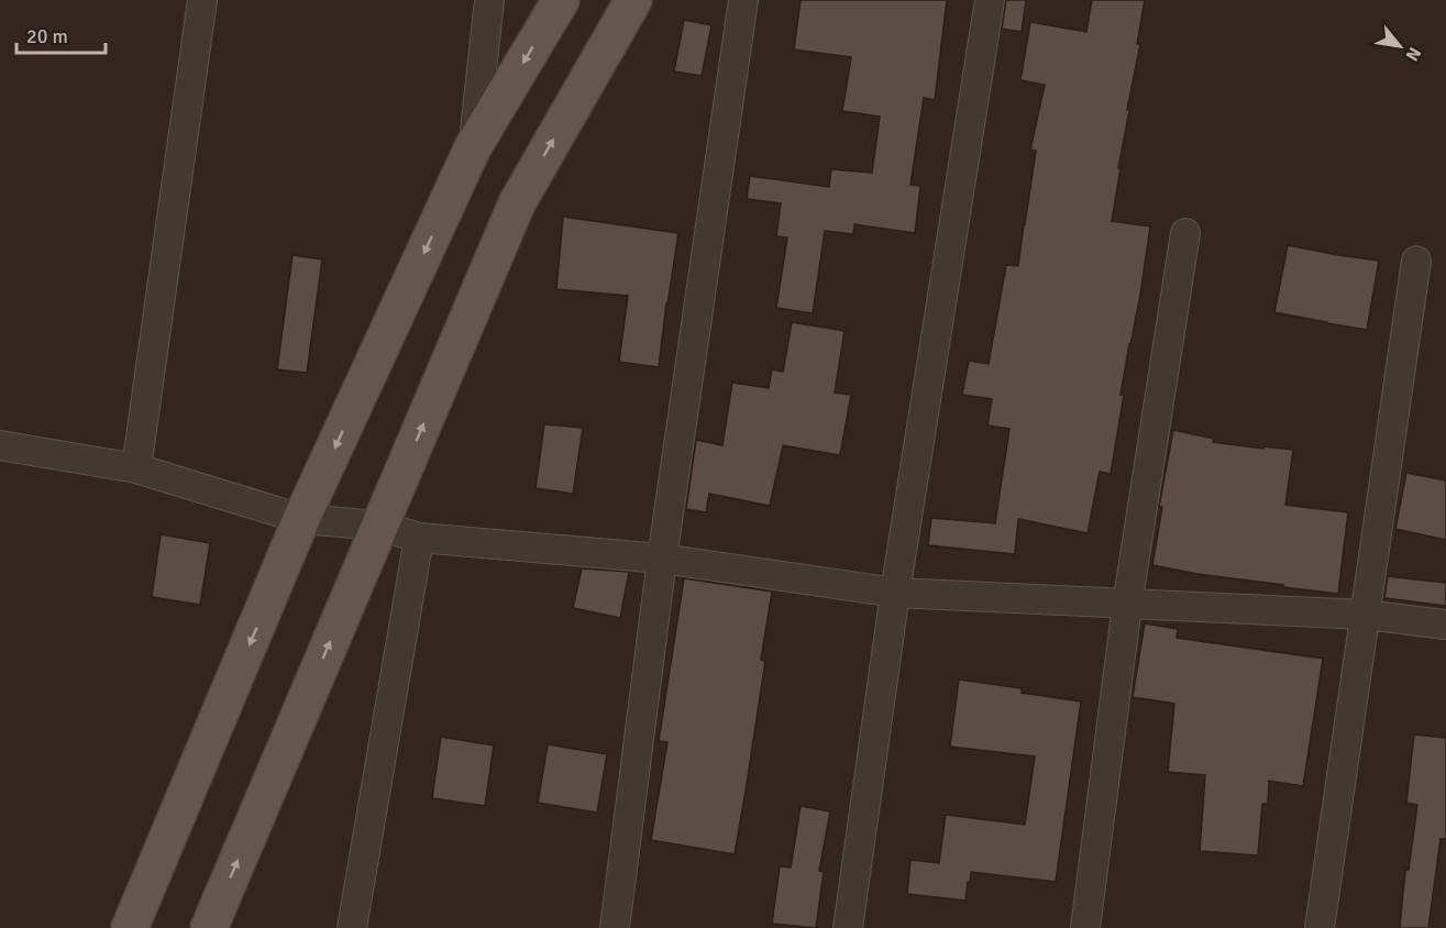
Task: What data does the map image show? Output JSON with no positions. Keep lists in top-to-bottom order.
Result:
{
  "scale_bar": "20 m",
  "north": "bottom right"
}
